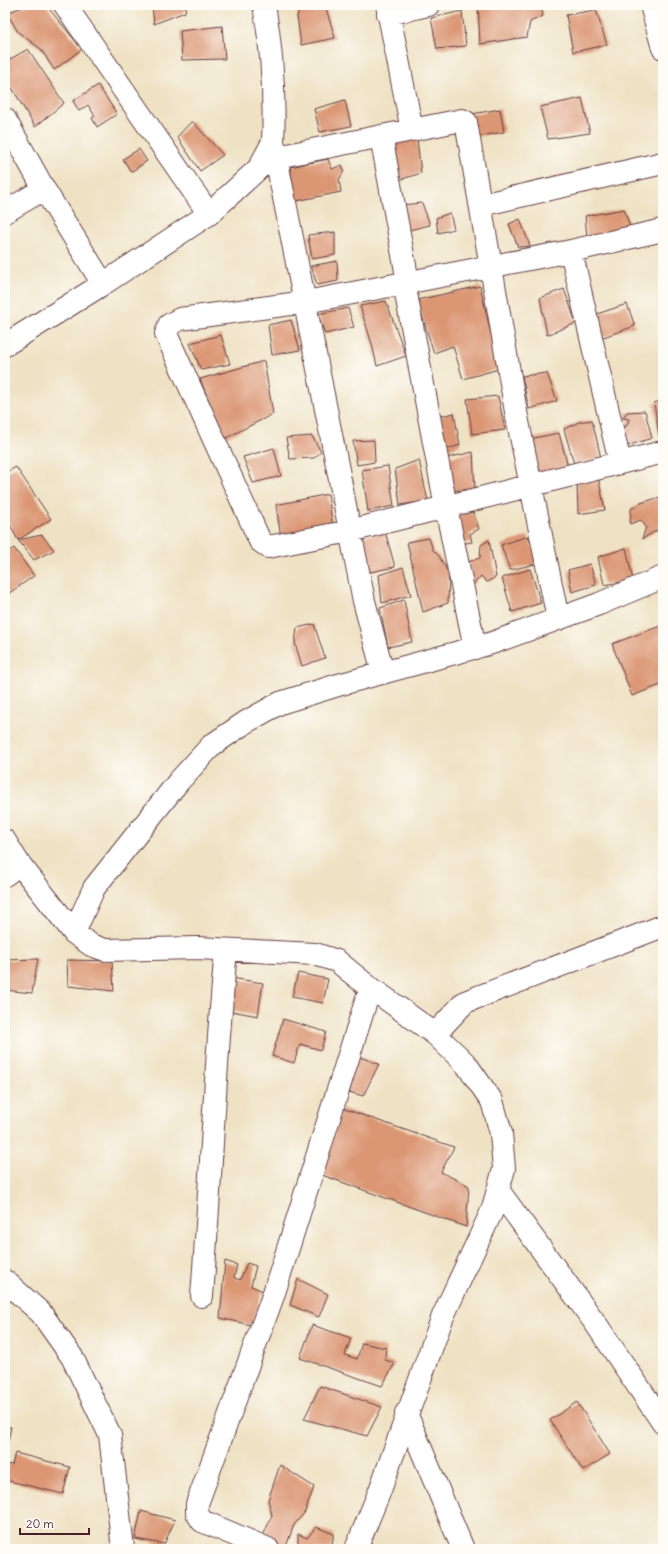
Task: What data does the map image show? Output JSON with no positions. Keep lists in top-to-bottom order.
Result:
{
  "scale_bar": "20 m"
}
